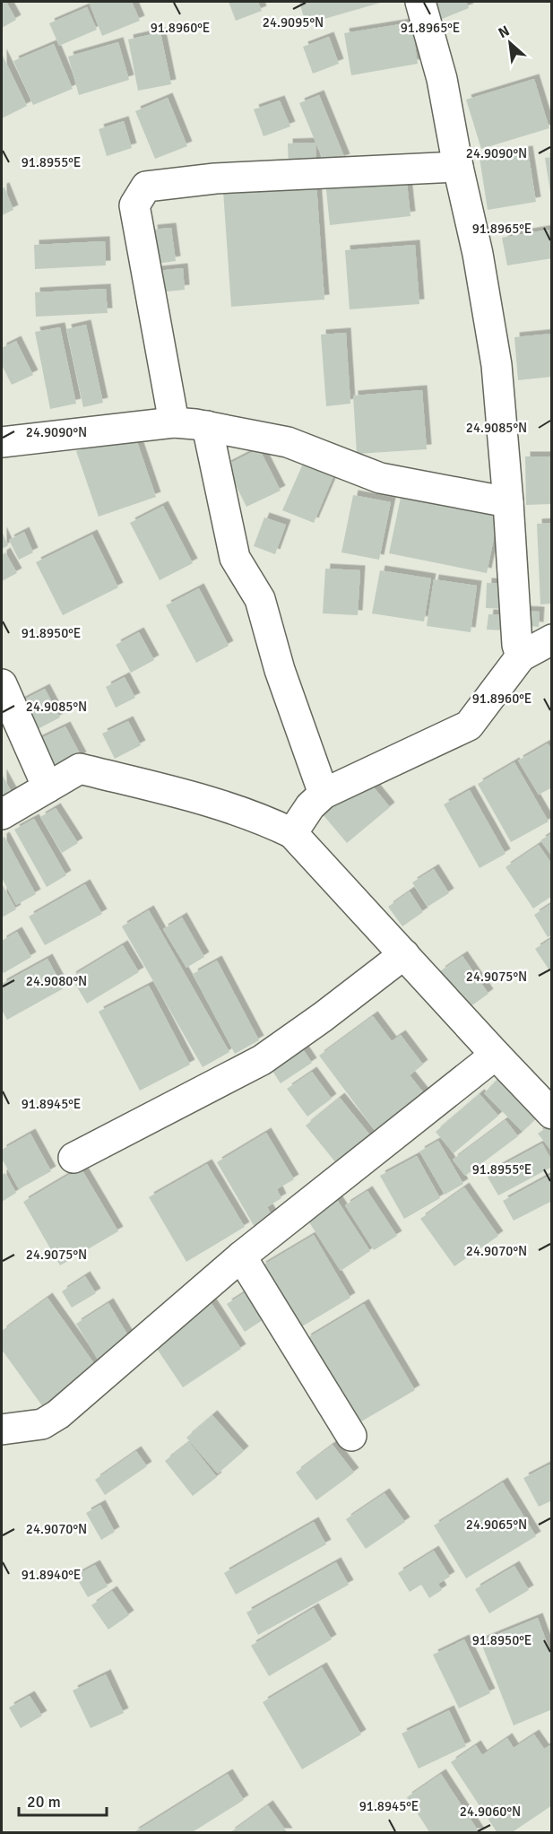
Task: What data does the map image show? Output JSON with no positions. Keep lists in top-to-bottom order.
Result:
{
  "scale_bar": "20 m",
  "north": "top left",
  "coordinates": [
    "24.9095°N",
    "91.8960°E",
    "91.8965°E",
    "24.9090°N",
    "91.8955°E",
    "24.9085°N",
    "91.8950°E",
    "24.9075°N",
    "24.9080°N",
    "91.8945°E",
    "24.9070°N",
    "24.9065°N",
    "91.8940°E",
    "24.9060°N"
  ]
}
